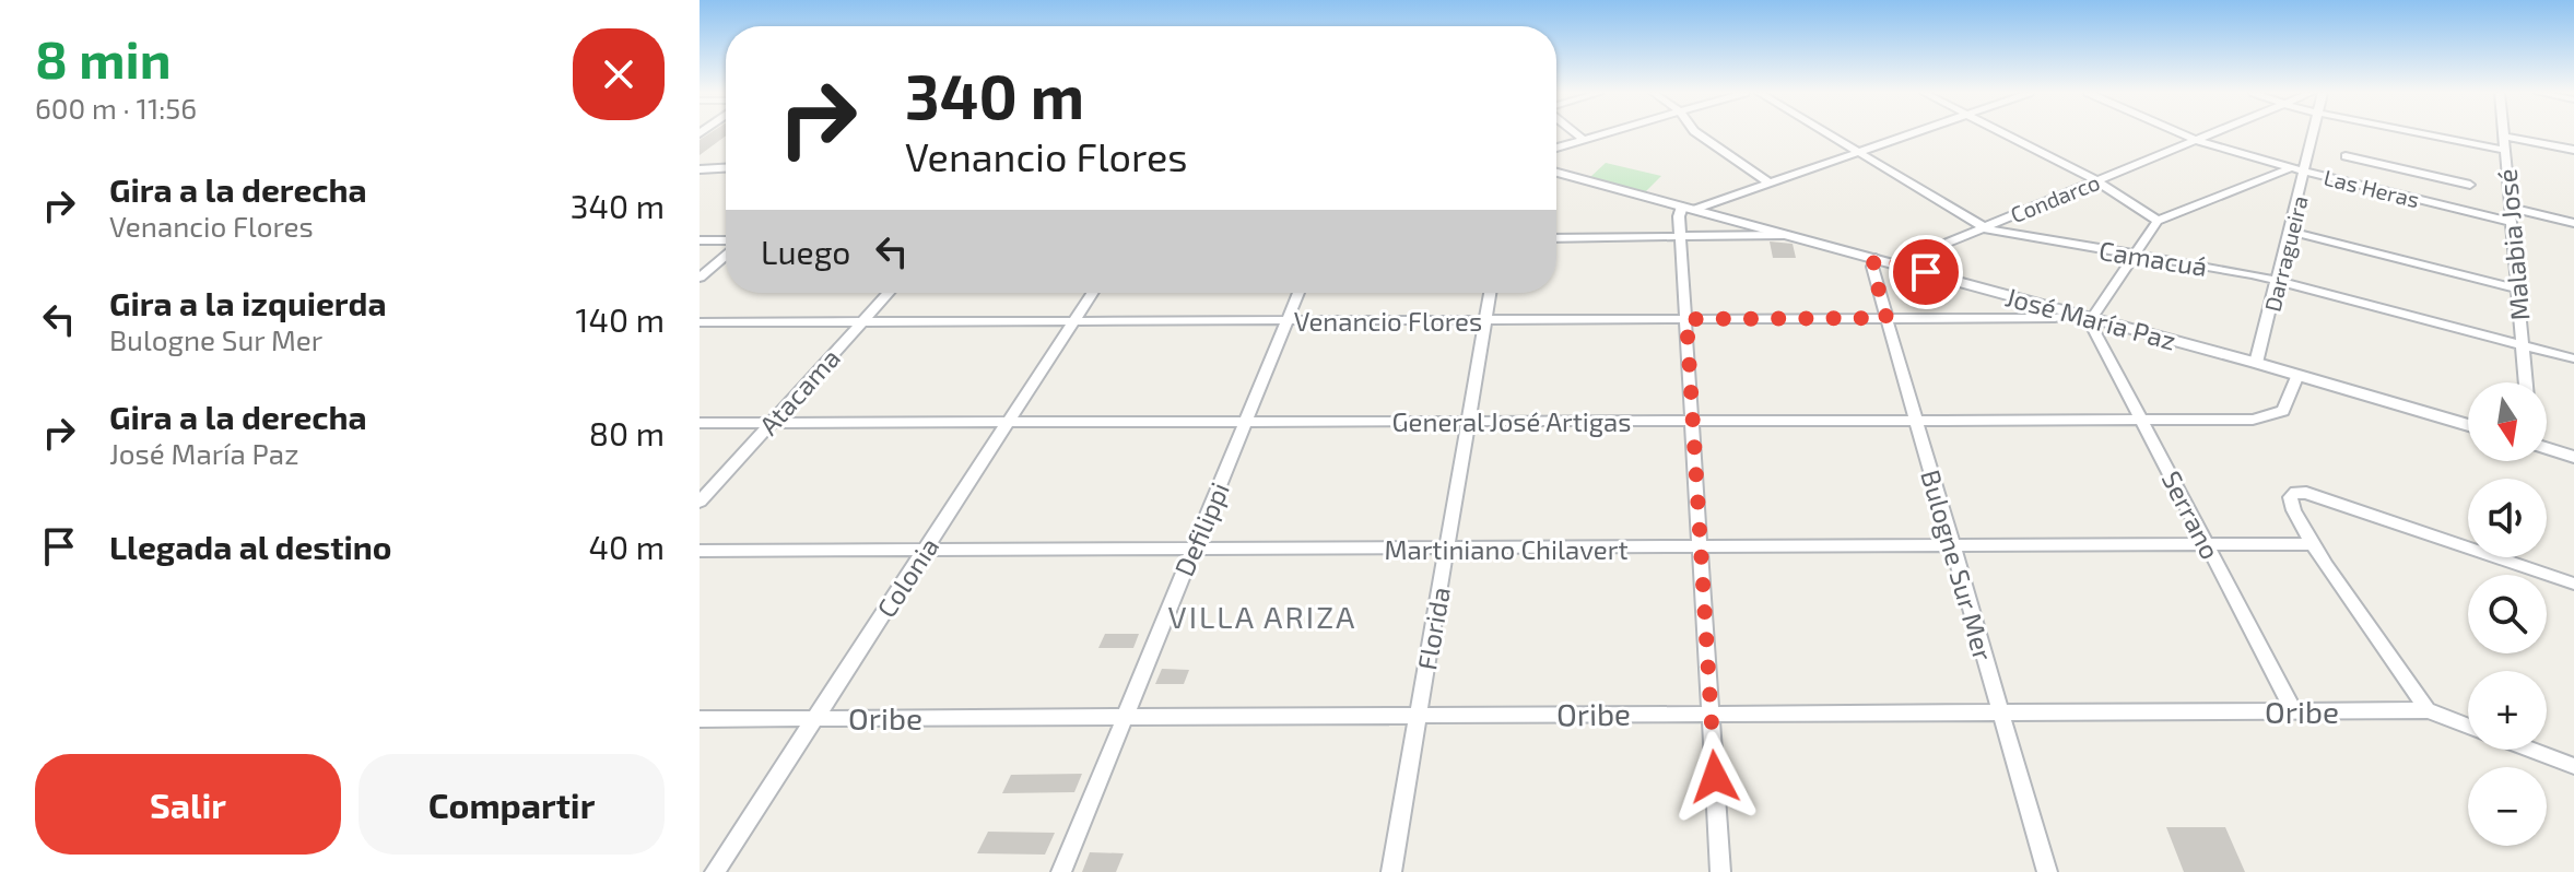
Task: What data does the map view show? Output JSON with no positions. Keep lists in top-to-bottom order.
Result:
{
  "streets": {
    "street": [
      "Las Heras",
      "Condarco",
      "Malabia José",
      "Darragueira",
      "Camacuá",
      "José María Paz",
      "Venancio Flores",
      "Atacama",
      "General José Artigas",
      "Serrano",
      "Defilippi",
      "Martiniano Chilavert",
      "Bulogne Sur Mer",
      "Colonia",
      "Florida",
      "Oribe"
    ]
  },
  "crossings": [
    ["Las Heras", "Condarco"],
    ["Las Heras", "Malabia José"],
    ["Las Heras", "Darragueira"],
    ["Condarco", "Camacuá"],
    ["Condarco", "José María Paz"],
    ["Malabia José", "Camacuá"],
    ["Darragueira", "Camacuá"],
    ["Darragueira", "José María Paz"],
    ["José María Paz", "Venancio Flores"],
    ["José María Paz", "General José Artigas"],
    ["José María Paz", "Serrano"],
    ["José María Paz", "Bulogne Sur Mer"],
    ["Venancio Flores", "Atacama"],
    ["Venancio Flores", "Defilippi"],
    ["Venancio Flores", "Bulogne Sur Mer"],
    ["Venancio Flores", "Colonia"],
    ["Venancio Flores", "Florida"],
    ["Atacama", "General José Artigas"],
    ["General José Artigas", "Serrano"],
    ["General José Artigas", "Defilippi"],
    ["General José Artigas", "Bulogne Sur Mer"],
    ["General José Artigas", "Colonia"],
    ["General José Artigas", "Florida"],
    ["Serrano", "Martiniano Chilavert"],
    ["Serrano", "Oribe"],
    ["Defilippi", "Martiniano Chilavert"],
    ["Defilippi", "Oribe"],
    ["Martiniano Chilavert", "Bulogne Sur Mer"],
    ["Martiniano Chilavert", "Colonia"],
    ["Martiniano Chilavert", "Florida"],
    ["Bulogne Sur Mer", "Oribe"],
    ["Colonia", "Oribe"],
    ["Florida", "Oribe"]
  ],
  "districts": ["VILLA ARIZA"],
  "north": "bottom",
  "page": {
    "heading": ["8 min", "600 m · 11:56"],
    "turn": ["340 m", "Venancio Flores"],
    "list": [
      {
        "name": "Gira a la derecha",
        "note": "Venancio Flores",
        "value": "340 m"
      },
      {
        "name": "Gira a la izquierda",
        "note": "Bulogne Sur Mer",
        "value": "140 m"
      },
      {
        "name": "Gira a la derecha",
        "note": "José María Paz",
        "value": "80 m"
      },
      {
        "name": "Llegada al destino",
        "value": "40 m"
      }
    ],
    "then": "Luego",
    "map_buttons": ["+", "−"],
    "buttons": ["Salir", "Compartir"]
  }
}
